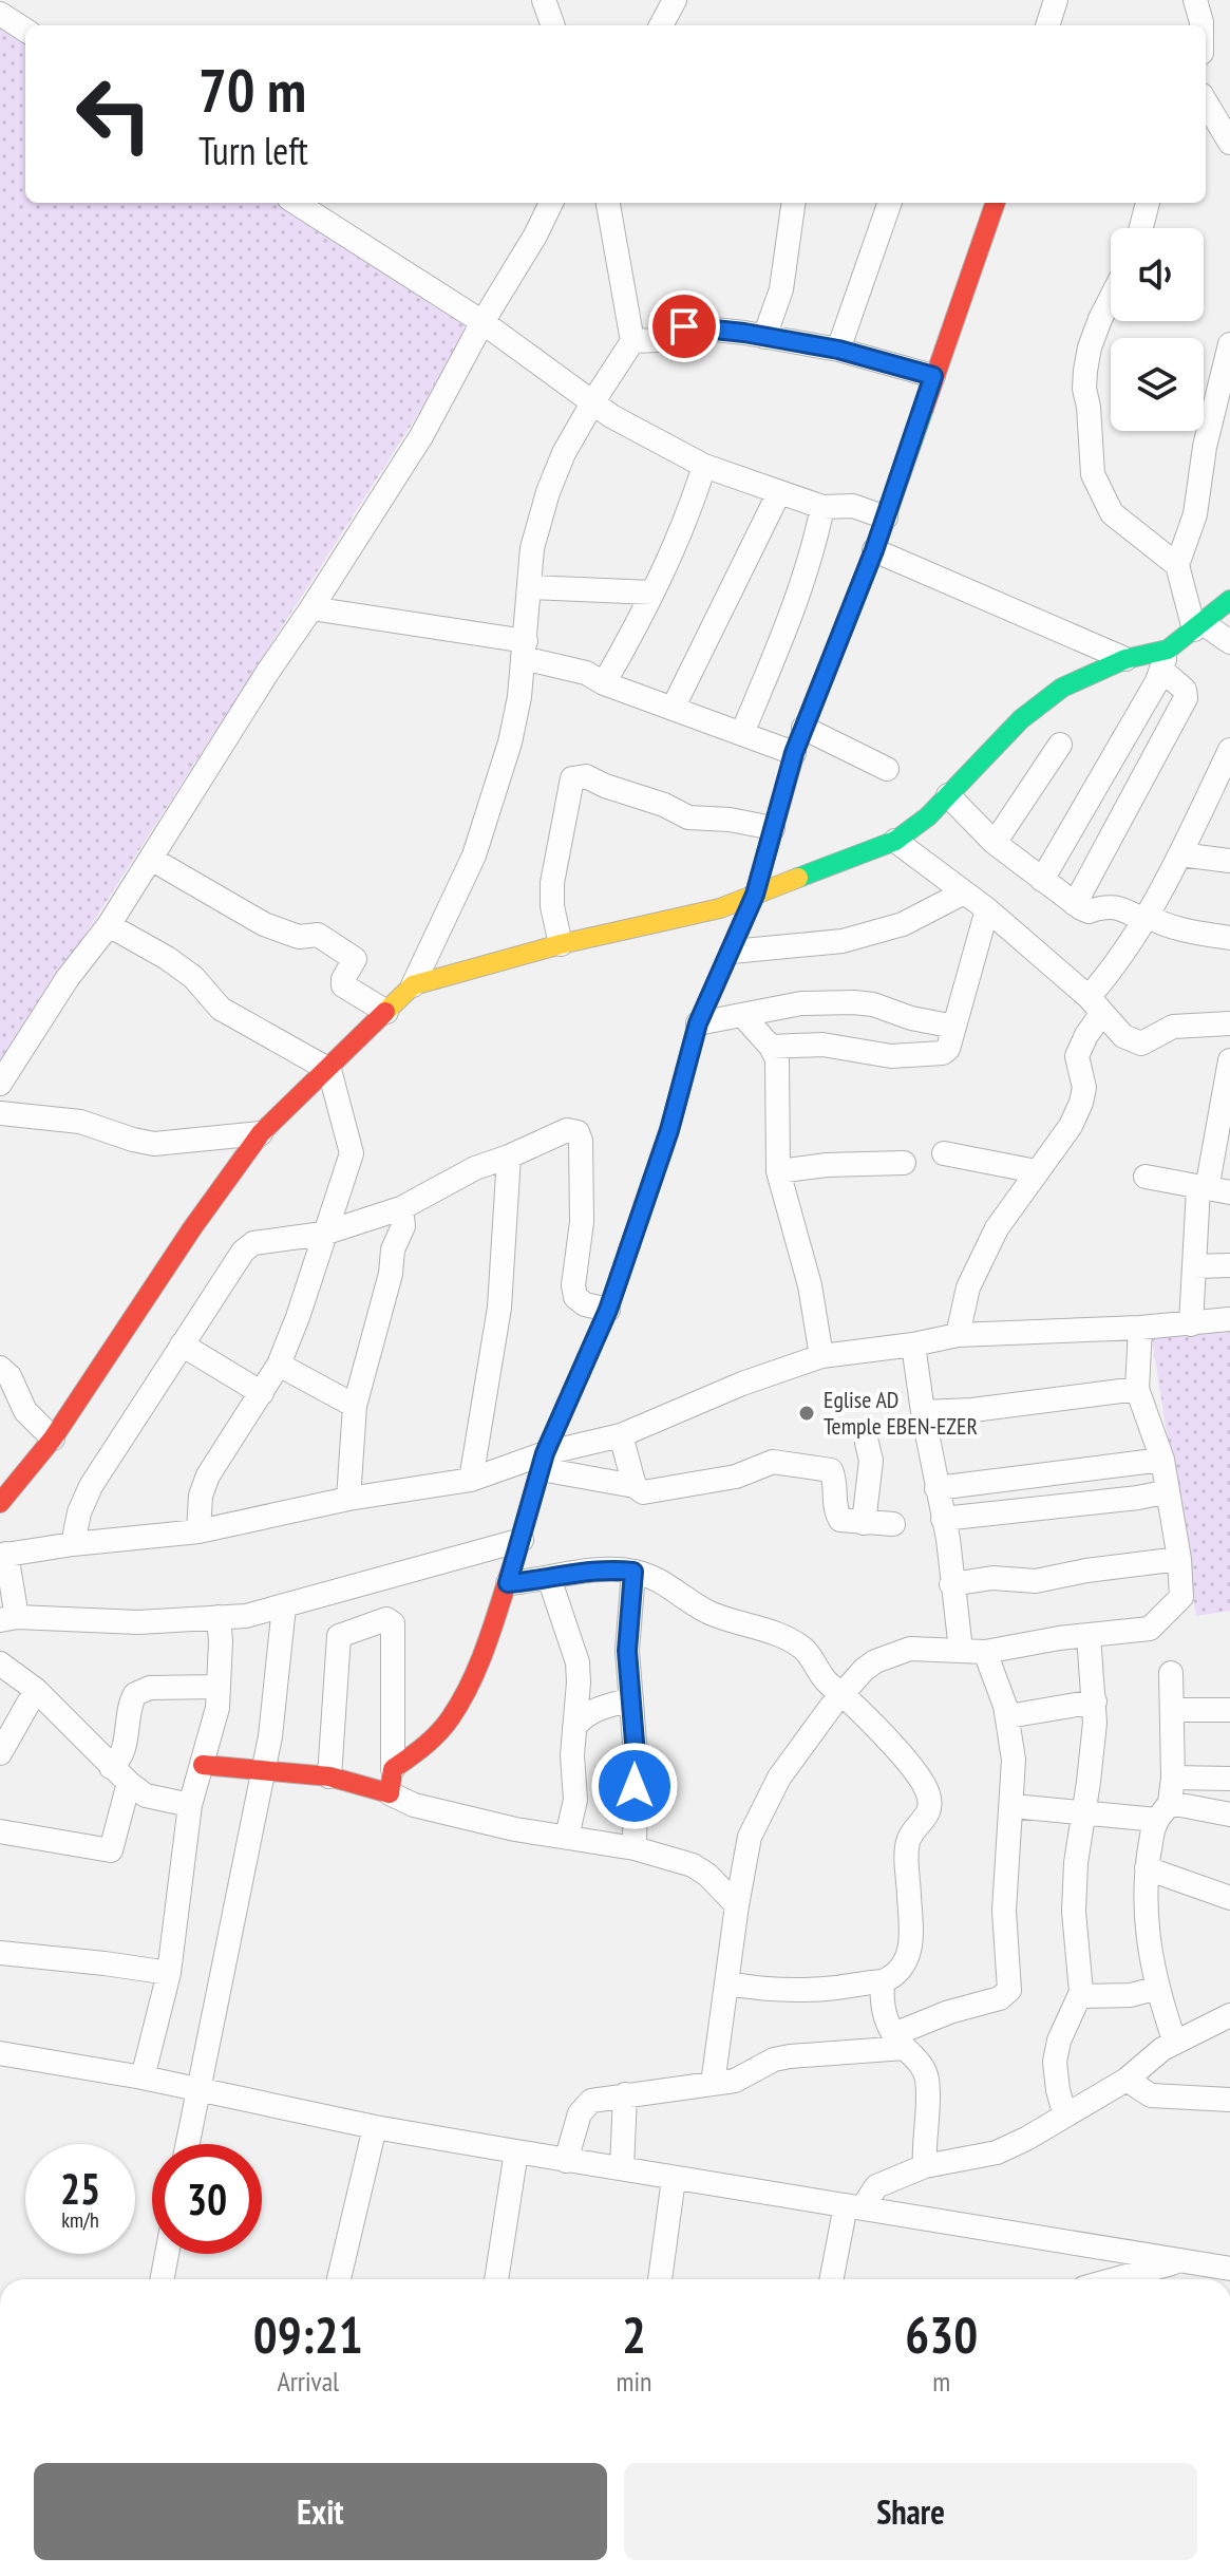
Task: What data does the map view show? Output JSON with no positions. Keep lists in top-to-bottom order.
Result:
{
  "places": ["Eglise AD Temple EBEN-EZER"],
  "page": {
    "turn": ["70 m", "Turn left"],
    "speed": "25 km/h",
    "limit": "30",
    "eta": [
      "09:21",
      "Arrival",
      "2",
      "min",
      "630",
      "m"
    ],
    "buttons": ["Exit", "Share"]
  }
}
